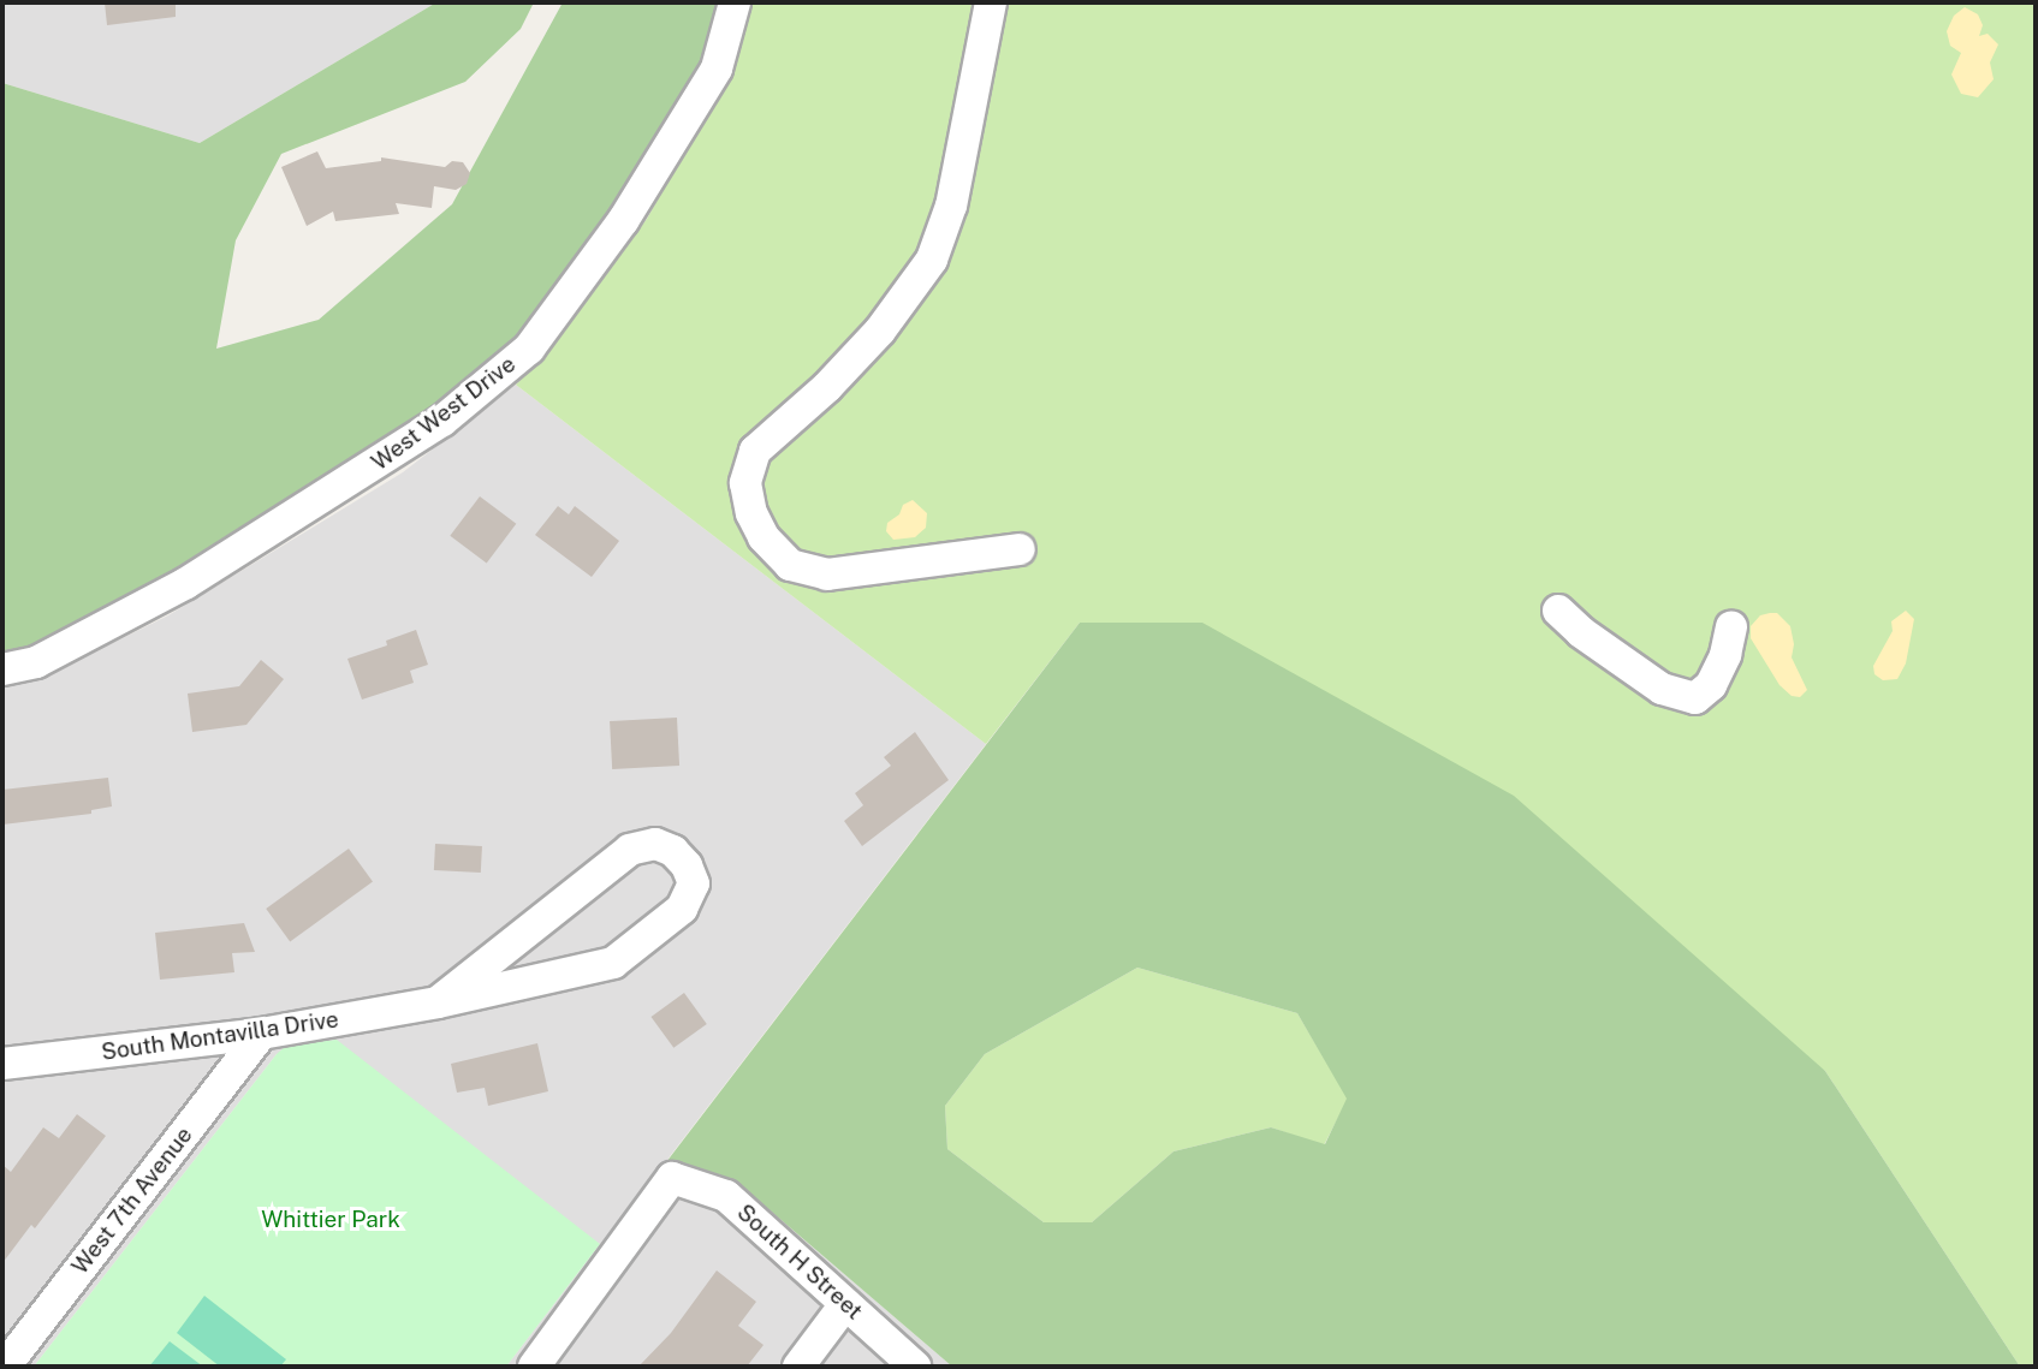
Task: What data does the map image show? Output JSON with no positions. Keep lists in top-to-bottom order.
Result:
{
  "streets": {
    "street": [
      "West West Drive",
      "South Montavilla Drive",
      "West 7th Avenue",
      "South H Street"
    ]
  },
  "crossings": [
    ["South Montavilla Drive", "West 7th Avenue"]
  ],
  "parks": ["Whittier Park"]
}
